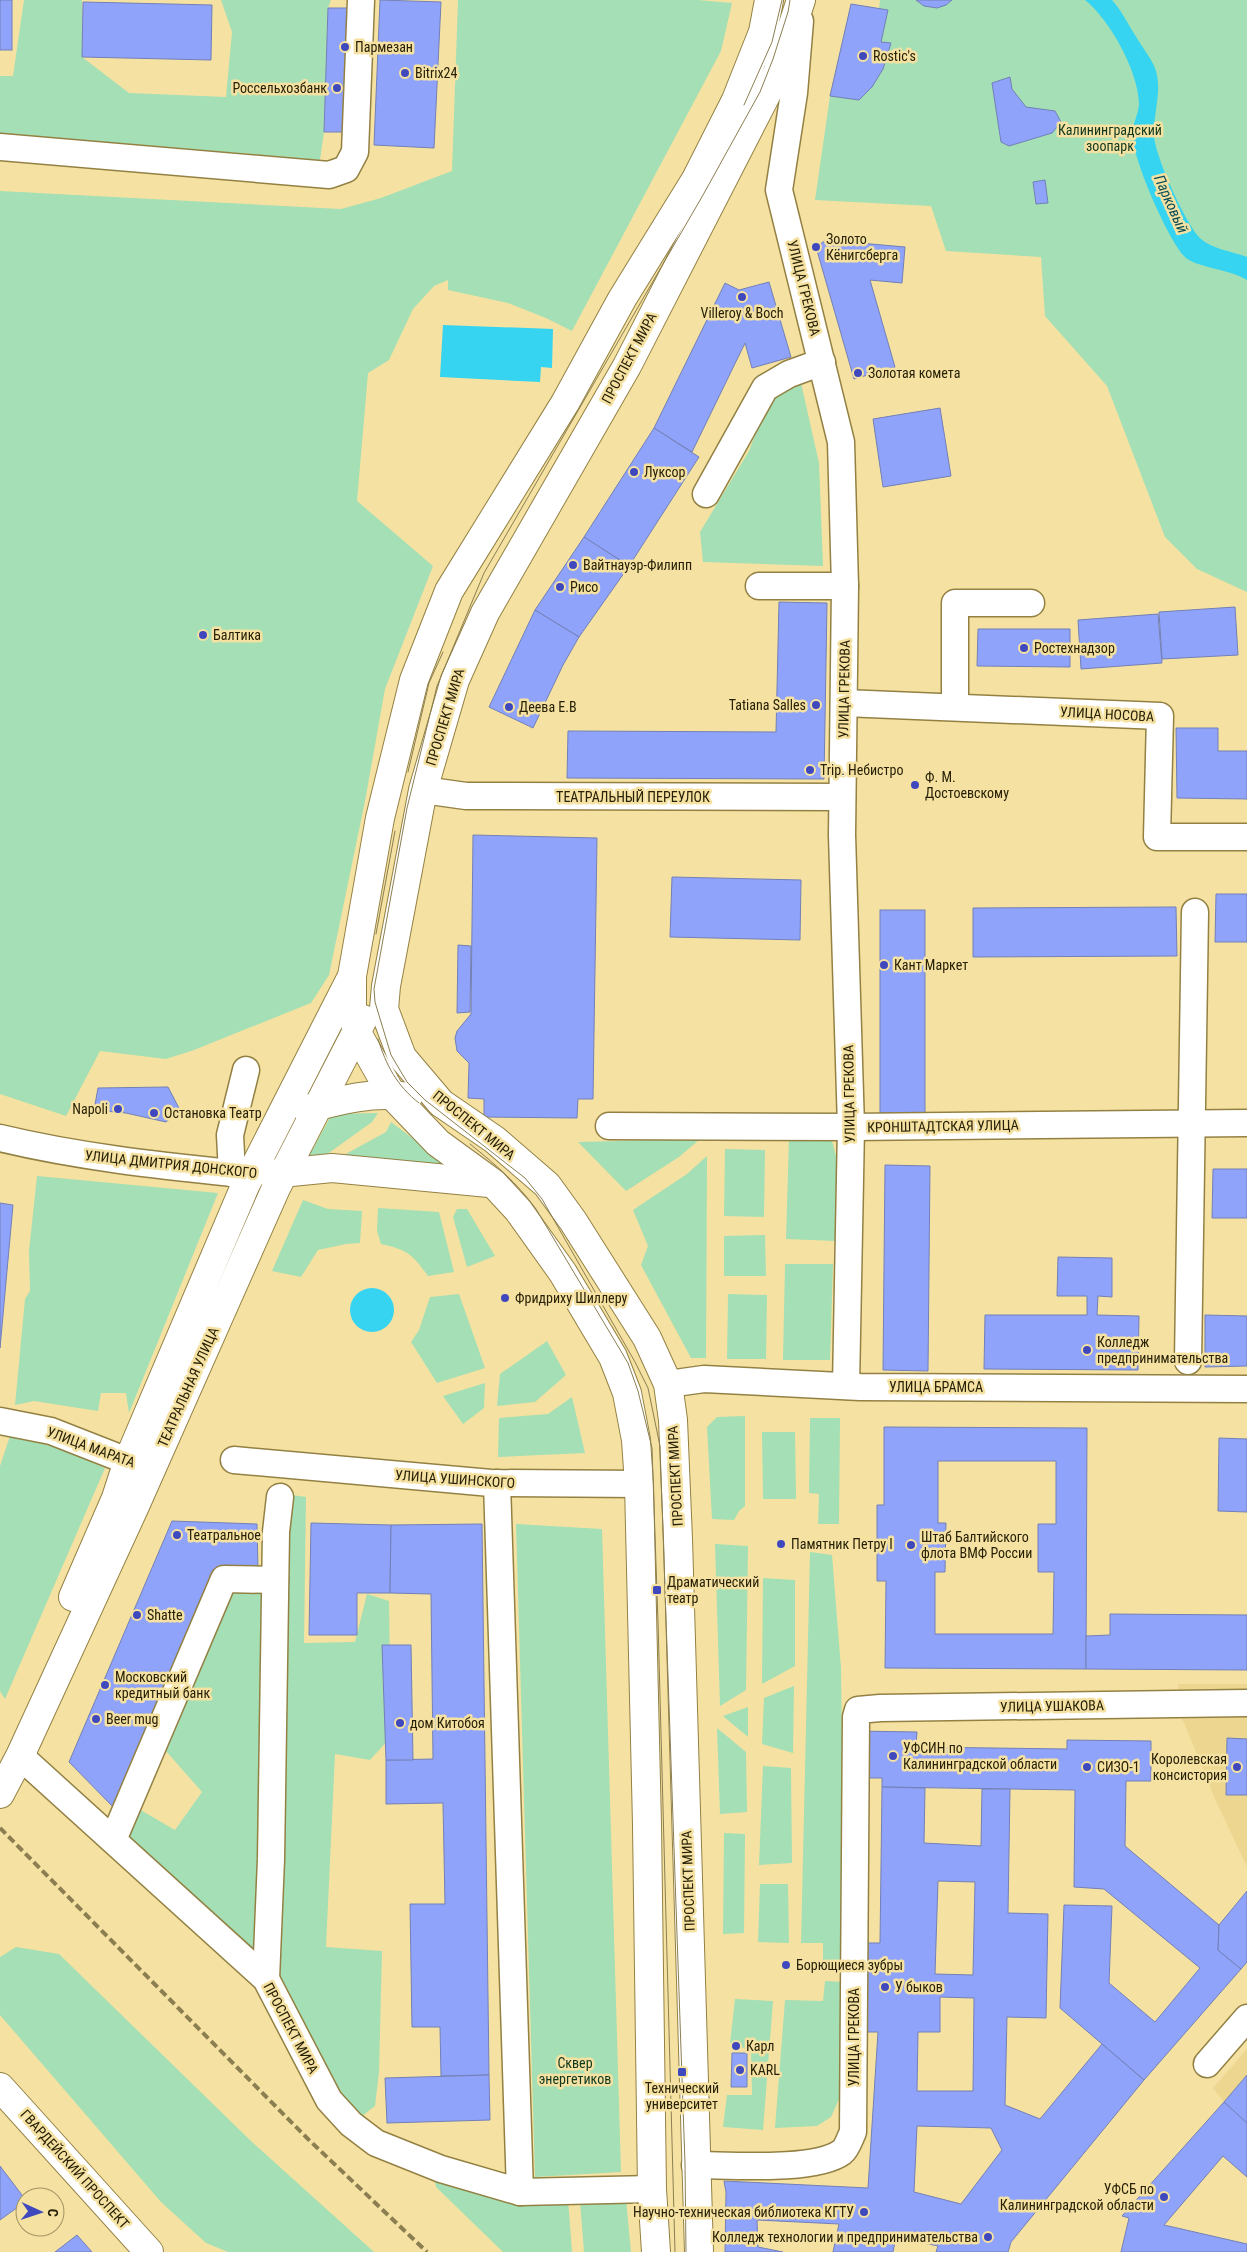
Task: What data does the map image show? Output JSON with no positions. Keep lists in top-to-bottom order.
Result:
{
  "streets": {
    "main road": [
      "ПРОСПЕКТ МИРА",
      "УЛИЦА ДМИТРИЯ ДОНСКОГО",
      "ТЕАТРАЛЬНАЯ УЛИЦА",
      "УЛИЦА БРАМСА",
      "УЛИЦА УШИНСКОГО",
      "ГВАРДЕЙСКИЙ ПРОСПЕКТ"
    ],
    "street": [
      "УЛИЦА ГРЕКОВА",
      "УЛИЦА НОСОВА",
      "ТЕАТРАЛЬНЫЙ ПЕРЕУЛОК",
      "КРОНШТАДТСКАЯ УЛИЦА",
      "УЛИЦА МАРАТА",
      "УЛИЦА УШАКОВА"
    ]
  },
  "crossings": [
    ["УЛИЦА ГРЕКОВА", "ПРОСПЕКТ МИРА"],
    ["УЛИЦА ГРЕКОВА", "УЛИЦА НОСОВА"],
    ["УЛИЦА ГРЕКОВА", "ТЕАТРАЛЬНЫЙ ПЕРЕУЛОК"],
    ["УЛИЦА ГРЕКОВА", "КРОНШТАДТСКАЯ УЛИЦА"],
    ["УЛИЦА ГРЕКОВА", "УЛИЦА БРАМСА"],
    ["УЛИЦА ГРЕКОВА", "УЛИЦА УШАКОВА"],
    ["ПРОСПЕКТ МИРА", "ТЕАТРАЛЬНЫЙ ПЕРЕУЛОК"],
    ["ПРОСПЕКТ МИРА", "ТЕАТРАЛЬНАЯ УЛИЦА"],
    ["ПРОСПЕКТ МИРА", "УЛИЦА БРАМСА"],
    ["ПРОСПЕКТ МИРА", "УЛИЦА УШИНСКОГО"],
    ["УЛИЦА ДМИТРИЯ ДОНСКОГО", "ТЕАТРАЛЬНАЯ УЛИЦА"],
    ["ТЕАТРАЛЬНАЯ УЛИЦА", "УЛИЦА МАРАТА"]
  ],
  "water": ["Парковый"],
  "parks": ["Калининградский зоопарк", "Сквер энергетиков"],
  "places": {
    "other": [
      "Пармезан",
      "Rostic's",
      "Bitrix24",
      "Россельхозбанк",
      "Золото Кёнигсберга",
      "Villeroy & Boch",
      "Золотая комета",
      "Луксор",
      "Вайтнауэр-Филипп",
      "Рисо",
      "Балтика",
      "Ростехнадзор",
      "Tatiana Salles",
      "Деева Е.В",
      "Trip. Небистро",
      "Ф. М. Достоевскому",
      "Кант Маркет",
      "Napoli",
      "Остановка Театр",
      "Фридриху Шиллеру",
      "Колледж предпринимательства",
      "Театральное",
      "Памятник Петру I",
      "Штаб Балтийского флота ВМФ России",
      "Shatte",
      "Московский кредитный банк",
      "Beer mug",
      "дом Китобоя",
      "УФСИН по Калининградской области",
      "СИЗО-1",
      "Королевская консистория",
      "Борющиеся зубры",
      "У быков",
      "Карл",
      "KARL",
      "УФСБ по Калининградской области",
      "Научно-техническая библиотека КГТУ",
      "Колледж технологии и предпринимательства"
    ],
    "transit": ["Драматический театр", "Технический университет"]
  },
  "north": "right"
}
